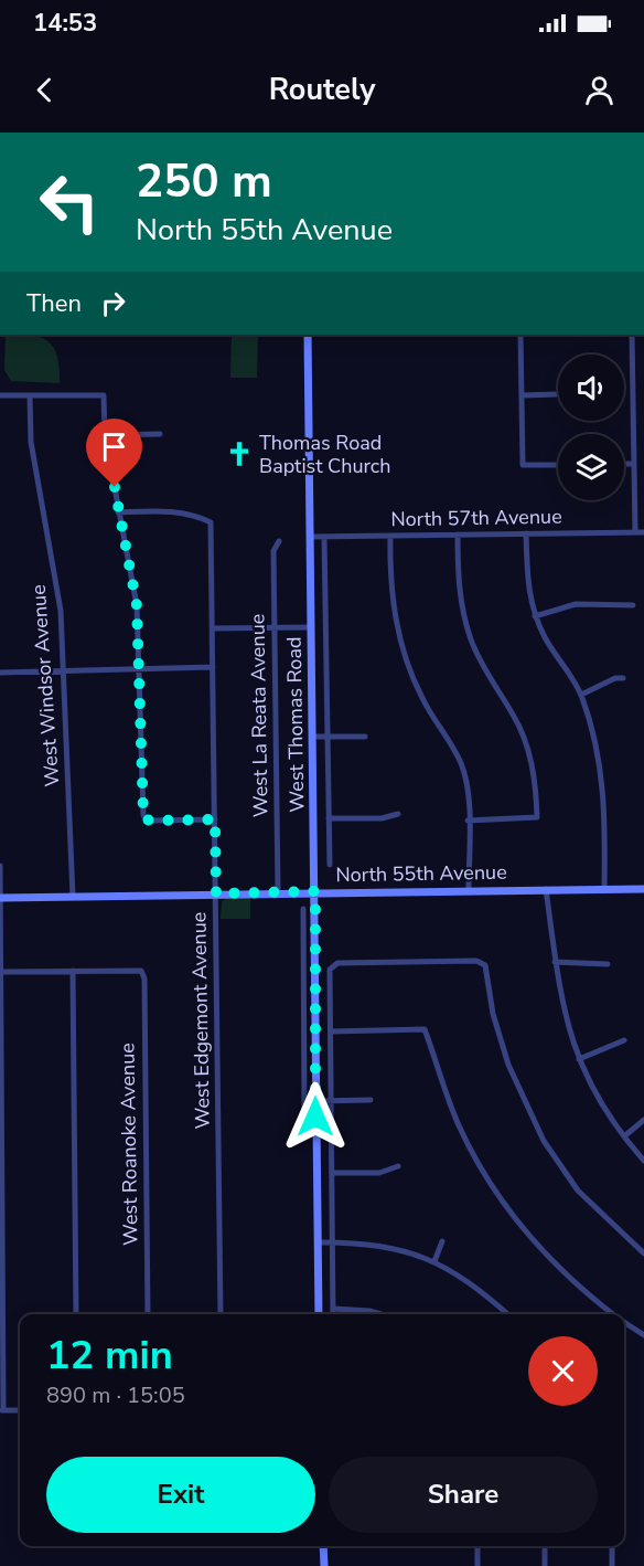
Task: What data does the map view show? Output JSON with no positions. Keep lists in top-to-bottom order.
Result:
{
  "streets": {
    "main road": ["West Thomas Road", "North 55th Avenue"],
    "street": [
      "North 57th Avenue",
      "West Windsor Avenue",
      "West La Reata Avenue",
      "West Edgemont Avenue",
      "West Roanoke Avenue"
    ]
  },
  "crossings": [
    ["North 57th Avenue", "West Thomas Road"],
    ["West Windsor Avenue", "North 55th Avenue"],
    ["West La Reata Avenue", "North 55th Avenue"],
    ["West Thomas Road", "North 55th Avenue"],
    ["North 55th Avenue", "West Edgemont Avenue"]
  ],
  "places": {
    "church": ["Thomas Road Baptist Church"]
  },
  "page": {
    "status": "14:53",
    "header": "Routely",
    "turn": ["250 m", "North 55th Avenue"],
    "then": "Then",
    "heading": ["12 min", "890 m · 15:05"],
    "buttons": ["Exit", "Share"]
  }
}
